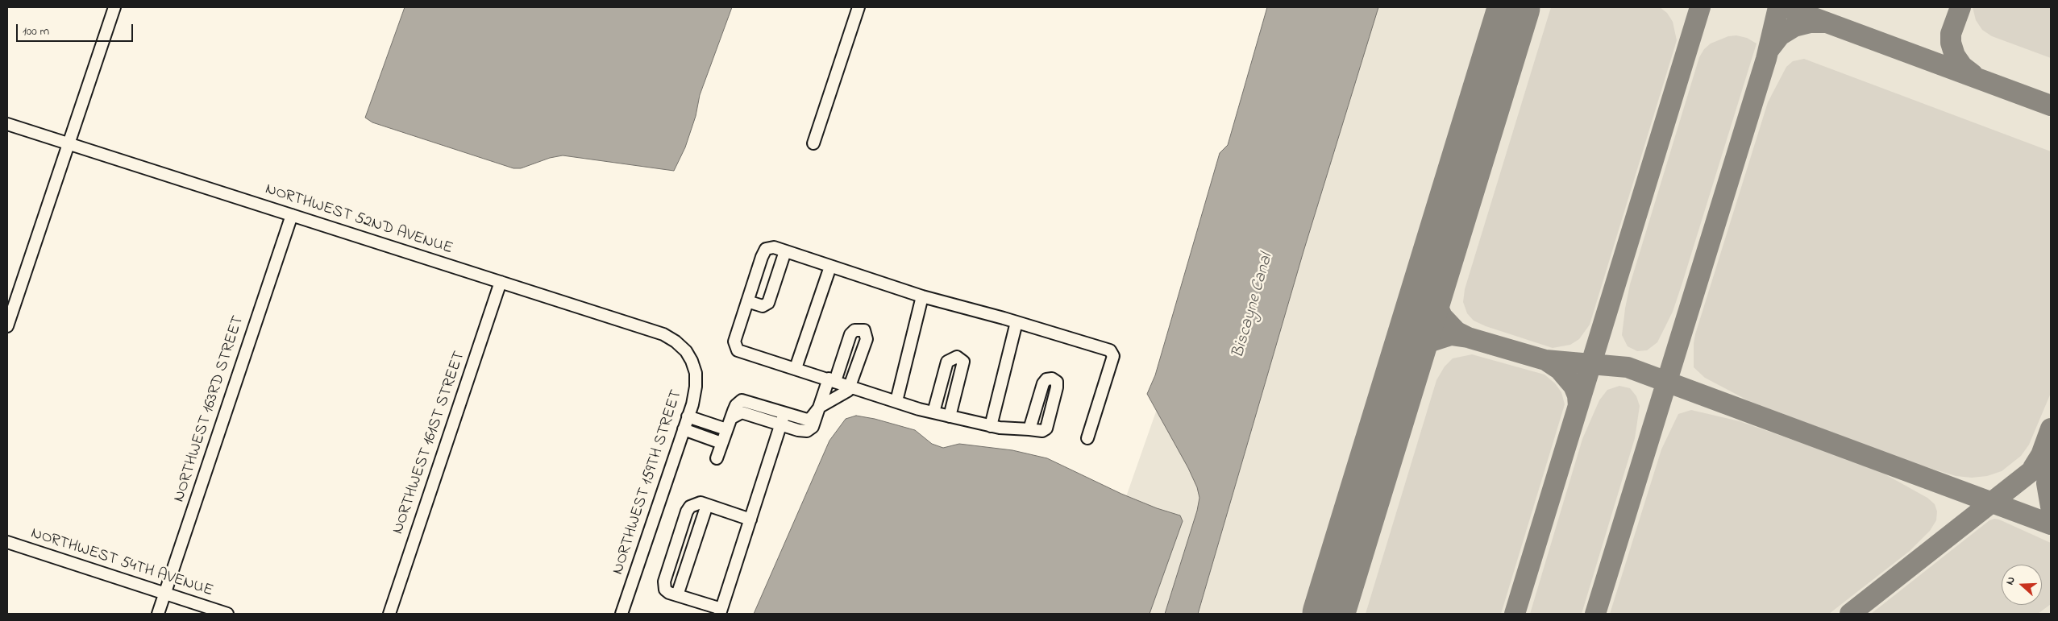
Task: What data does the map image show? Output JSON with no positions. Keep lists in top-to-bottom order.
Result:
{
  "streets": {
    "street": [
      "NORTHWEST 52ND AVENUE",
      "NORTHWEST 163RD STREET",
      "NORTHWEST 161ST STREET",
      "NORTHWEST 159TH STREET",
      "NORTHWEST 54TH AVENUE"
    ]
  },
  "crossings": [
    ["NORTHWEST 52ND AVENUE", "NORTHWEST 163RD STREET"],
    ["NORTHWEST 52ND AVENUE", "NORTHWEST 161ST STREET"],
    ["NORTHWEST 52ND AVENUE", "NORTHWEST 159TH STREET"],
    ["NORTHWEST 163RD STREET", "NORTHWEST 54TH AVENUE"]
  ],
  "water": ["Biscayne Canal"],
  "scale_bar": "100 m",
  "north": "left"
}
